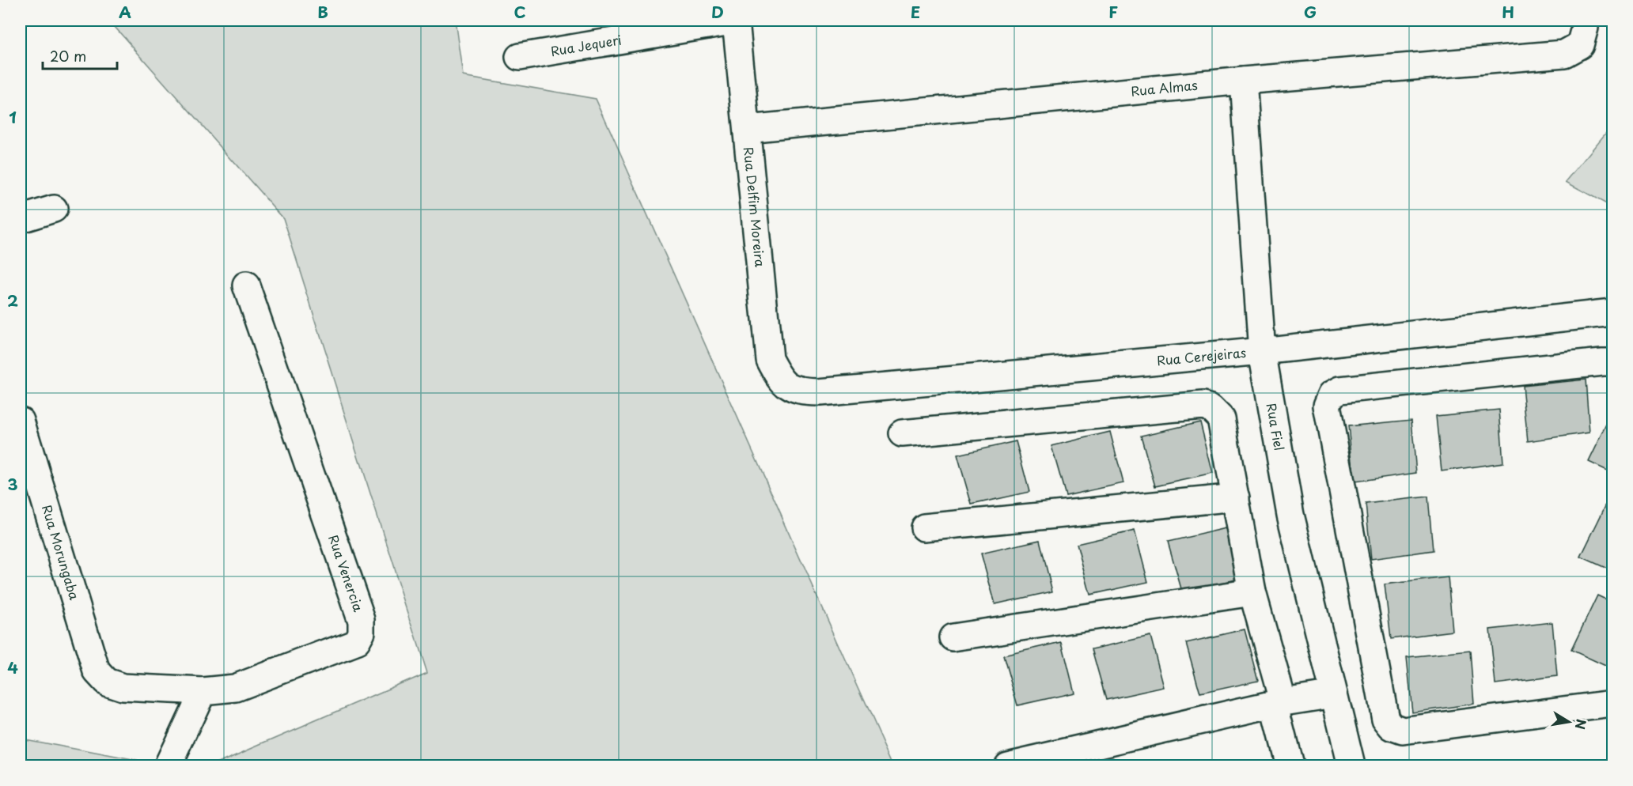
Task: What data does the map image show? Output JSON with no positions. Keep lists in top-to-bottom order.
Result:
{
  "streets": {
    "street": [
      "Rua Jequeri",
      "Rua Almas",
      "Rua Delfim Moreira",
      "Rua Cerejeiras",
      "Rua Fiel",
      "Rua Morungaba",
      "Rua Venercia"
    ]
  },
  "crossings": [
    ["Rua Jequeri", "Rua Delfim Moreira"],
    ["Rua Almas", "Rua Delfim Moreira"],
    ["Rua Almas", "Rua Fiel"],
    ["Rua Delfim Moreira", "Rua Cerejeiras"],
    ["Rua Cerejeiras", "Rua Fiel"],
    ["Rua Morungaba", "Rua Venercia"]
  ],
  "scale_bar": "20 m",
  "north": "right",
  "grid": {
    "columns": [
      "A",
      "B",
      "C",
      "D",
      "E",
      "F",
      "G",
      "H"
    ],
    "rows": [
      "1",
      "2",
      "3",
      "4"
    ]
  }
}
